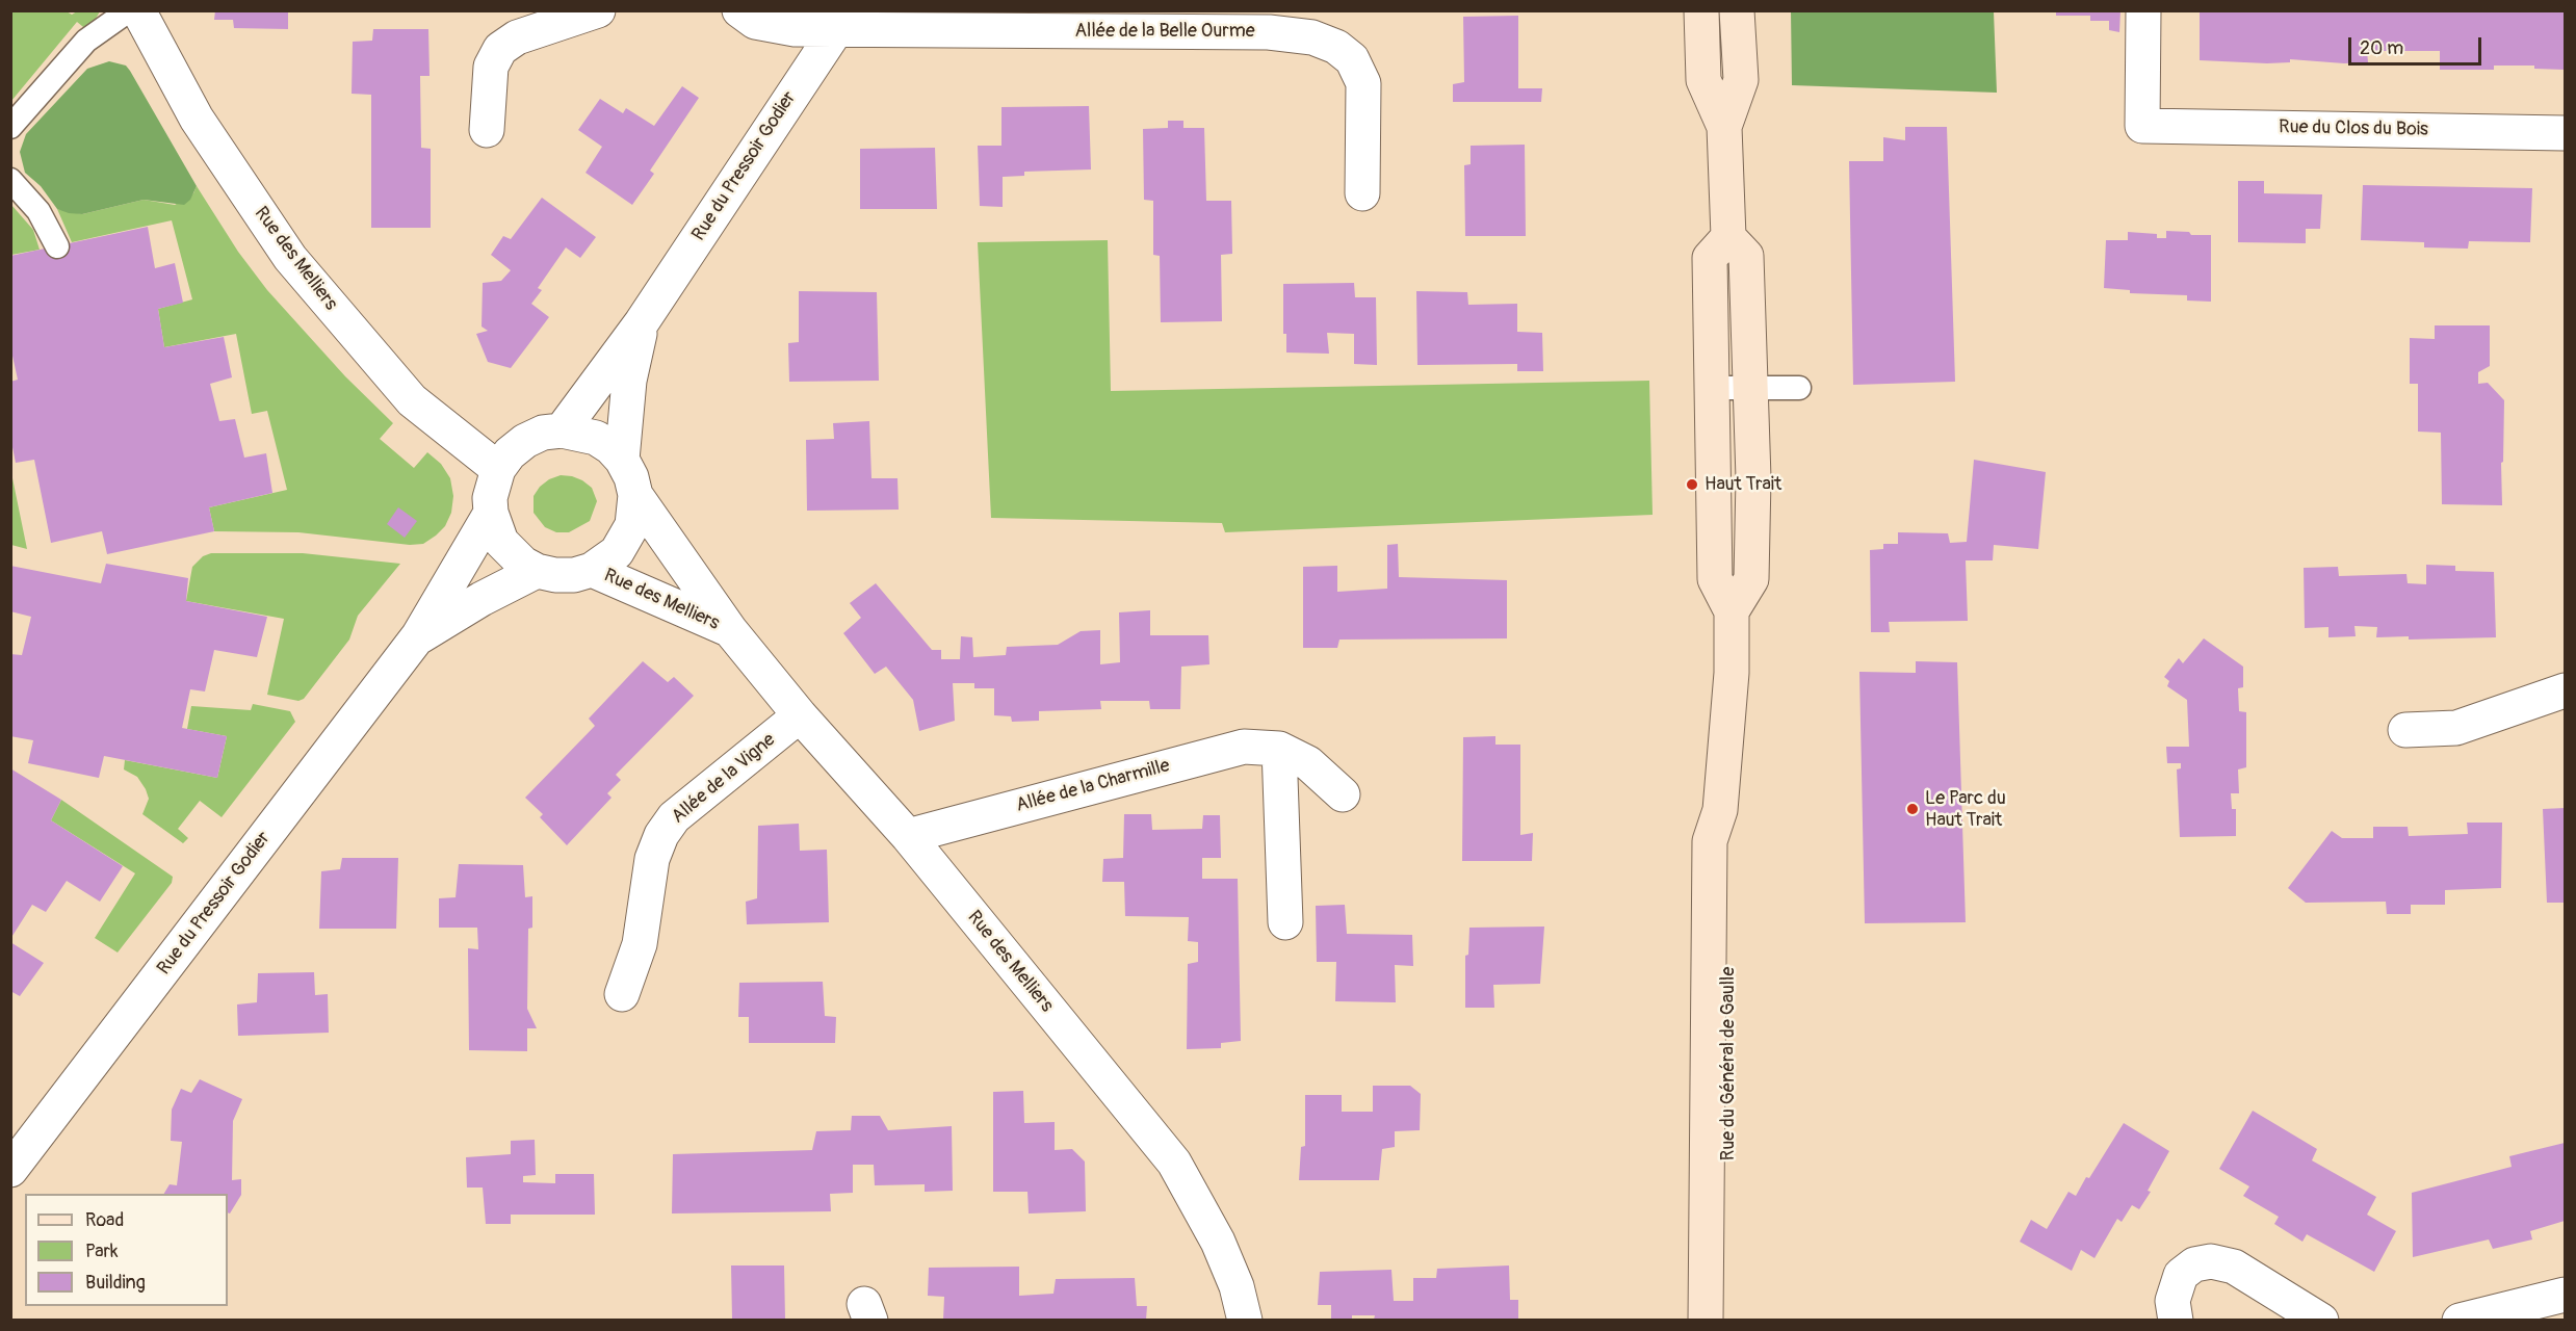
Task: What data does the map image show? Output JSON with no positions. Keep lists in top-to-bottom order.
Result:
{
  "streets": {
    "main road": ["Rue du Général de Gaulle"],
    "street": [
      "Allée de la Belle Ourme",
      "Rue du Clos du Bois",
      "Rue du Pressoir Godier",
      "Rue des Melliers",
      "Allée de la Vigne",
      "Allée de la Charmille"
    ]
  },
  "crossings": [
    ["Allée de la Belle Ourme", "Rue du Pressoir Godier"],
    ["Rue du Pressoir Godier", "Rue des Melliers"],
    ["Rue des Melliers", "Allée de la Vigne"],
    ["Rue des Melliers", "Allée de la Charmille"]
  ],
  "places": ["Haut Trait", "Le Parc du Haut Trait"],
  "legend": ["Road", "Park", "Building"],
  "scale_bar": "20 m"
}
